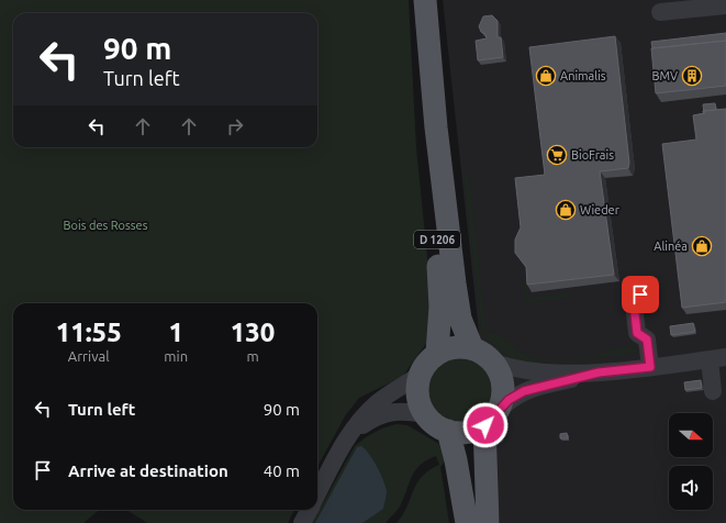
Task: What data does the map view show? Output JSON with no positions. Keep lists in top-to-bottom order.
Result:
{
  "streets": {
    "main road": ["D 1206"]
  },
  "parks": ["Bois des Rosses"],
  "places": {
    "shop": ["Animalis", "Wieder", "Alinéa"],
    "building": ["BMV"],
    "supermarket": ["BioFrais"]
  },
  "north": "right",
  "page": {
    "turn": ["90 m", "Turn left"],
    "eta": [
      "11:55",
      "Arrival",
      "1",
      "min",
      "130",
      "m"
    ],
    "list": [
      {
        "name": "Turn left",
        "value": "90 m"
      },
      {
        "name": "Arrive at destination",
        "value": "40 m"
      }
    ]
  }
}
